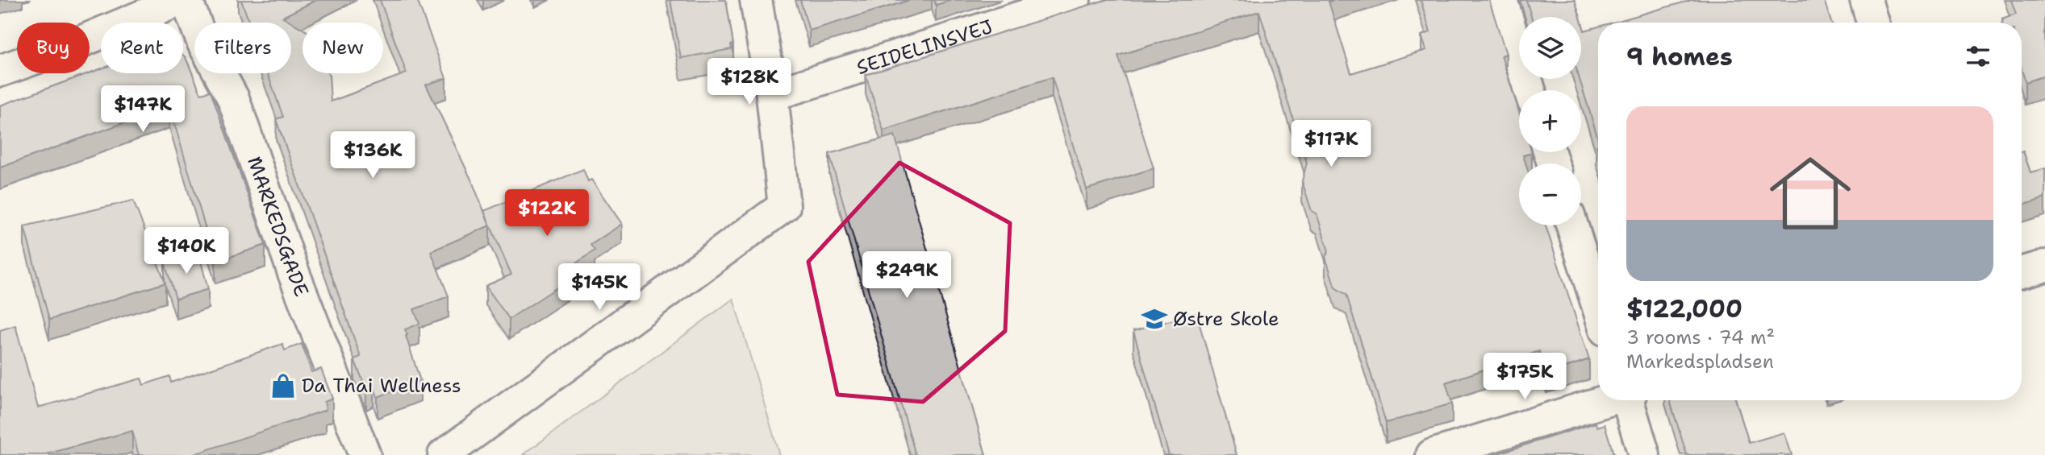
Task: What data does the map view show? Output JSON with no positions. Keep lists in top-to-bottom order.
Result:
{
  "streets": {
    "street": ["SEIDELINSVEJ", "MARKEDSGADE"]
  },
  "places": {
    "school or university": ["Østre Skole"],
    "shop": ["Da Thai Wellness"]
  },
  "page": {
    "map_buttons": ["+", "−"],
    "chip": [
      "Buy",
      "Rent",
      "Filters",
      "New"
    ],
    "heading": "9 homes",
    "price": [
      "$128K",
      "$147K",
      "$117K",
      "$136K",
      "$122K",
      "$140K",
      "$249K",
      "$145K",
      "$175K"
    ],
    "list": [
      {
        "name": "$122,000",
        "note": "3 rooms · 74 m² · Markedspladsen"
      }
    ]
  }
}
